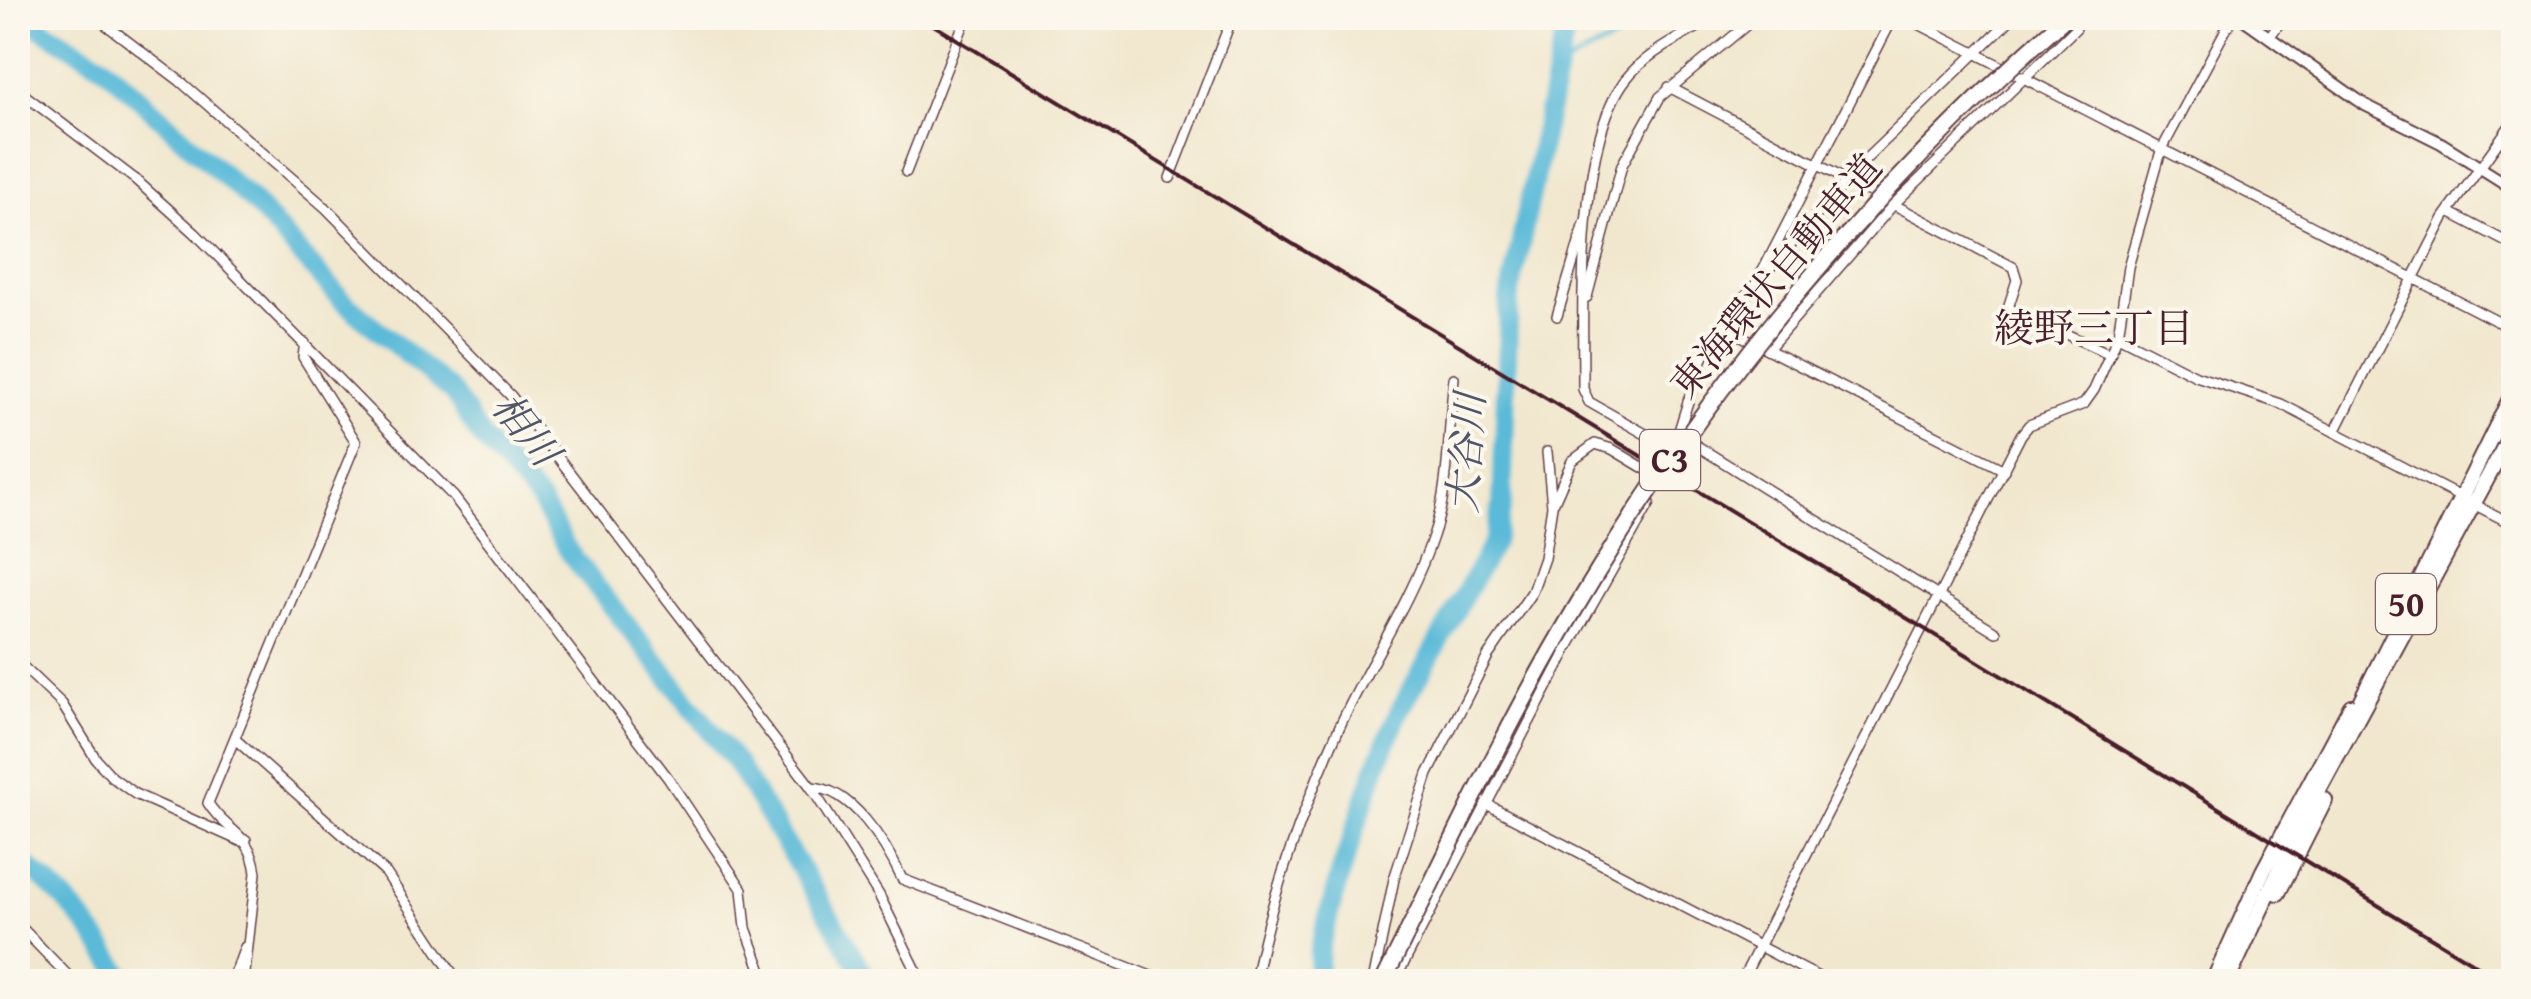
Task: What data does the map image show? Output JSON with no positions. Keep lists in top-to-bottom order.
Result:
{
  "streets": {
    "highway": ["東海環状自動車道", "C3"],
    "main road": ["50"]
  },
  "districts": ["綾野三丁目"],
  "water": ["相川", "大谷川"]
}
